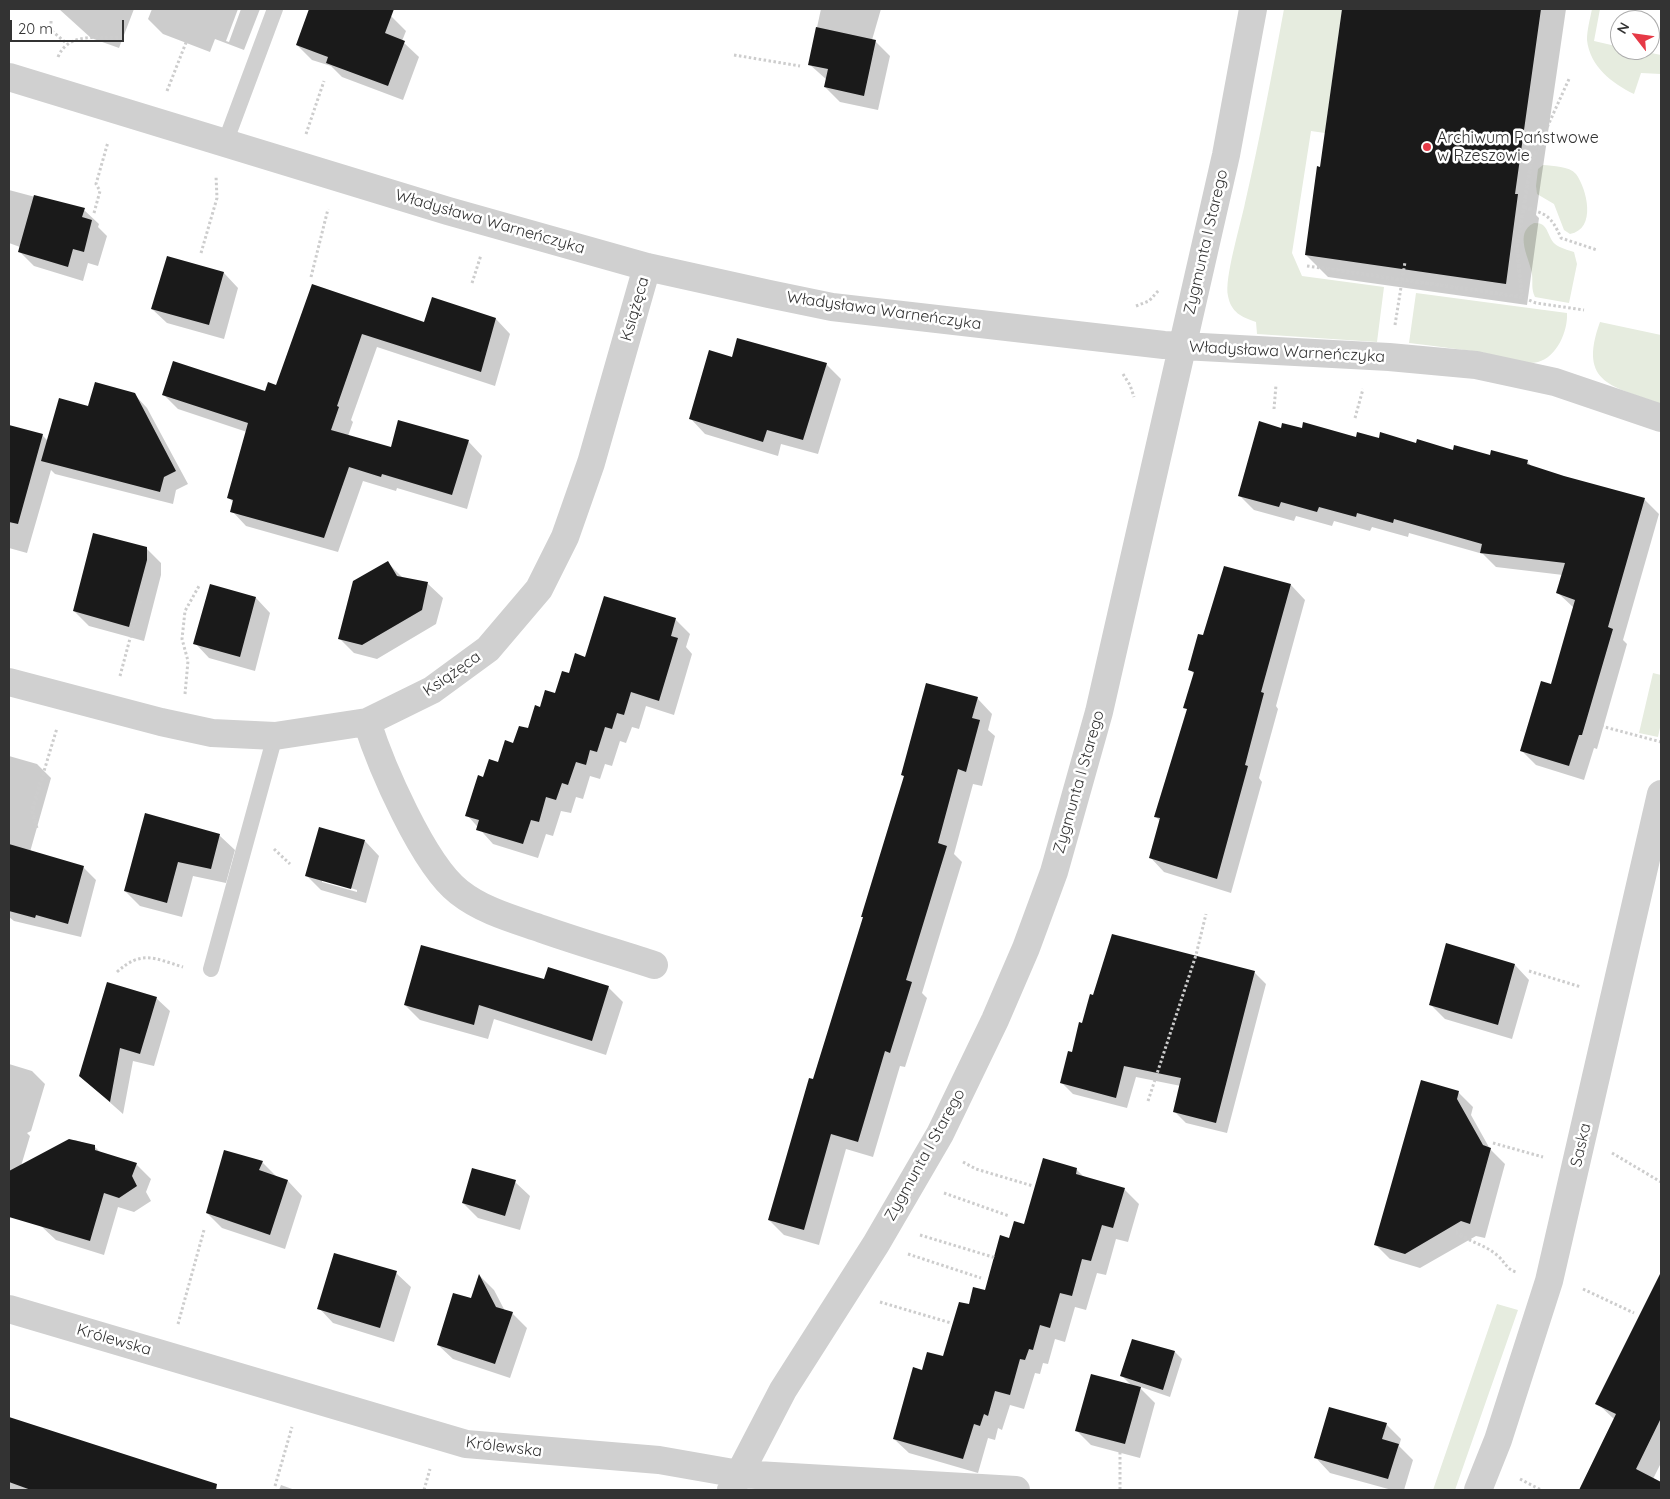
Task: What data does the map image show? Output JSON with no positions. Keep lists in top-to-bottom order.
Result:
{
  "streets": {
    "street": [
      "Władysława Warneńczyka",
      "Zygmunta I Starego",
      "Książęca",
      "Saska",
      "Królewska"
    ]
  },
  "crossings": [
    ["Władysława Warneńczyka", "Zygmunta I Starego"],
    ["Władysława Warneńczyka", "Książęca"],
    ["Zygmunta I Starego", "Królewska"]
  ],
  "places": ["Archiwum Państwowe w Rzeszowie"],
  "scale_bar": "20 m",
  "north": "top left"
}
